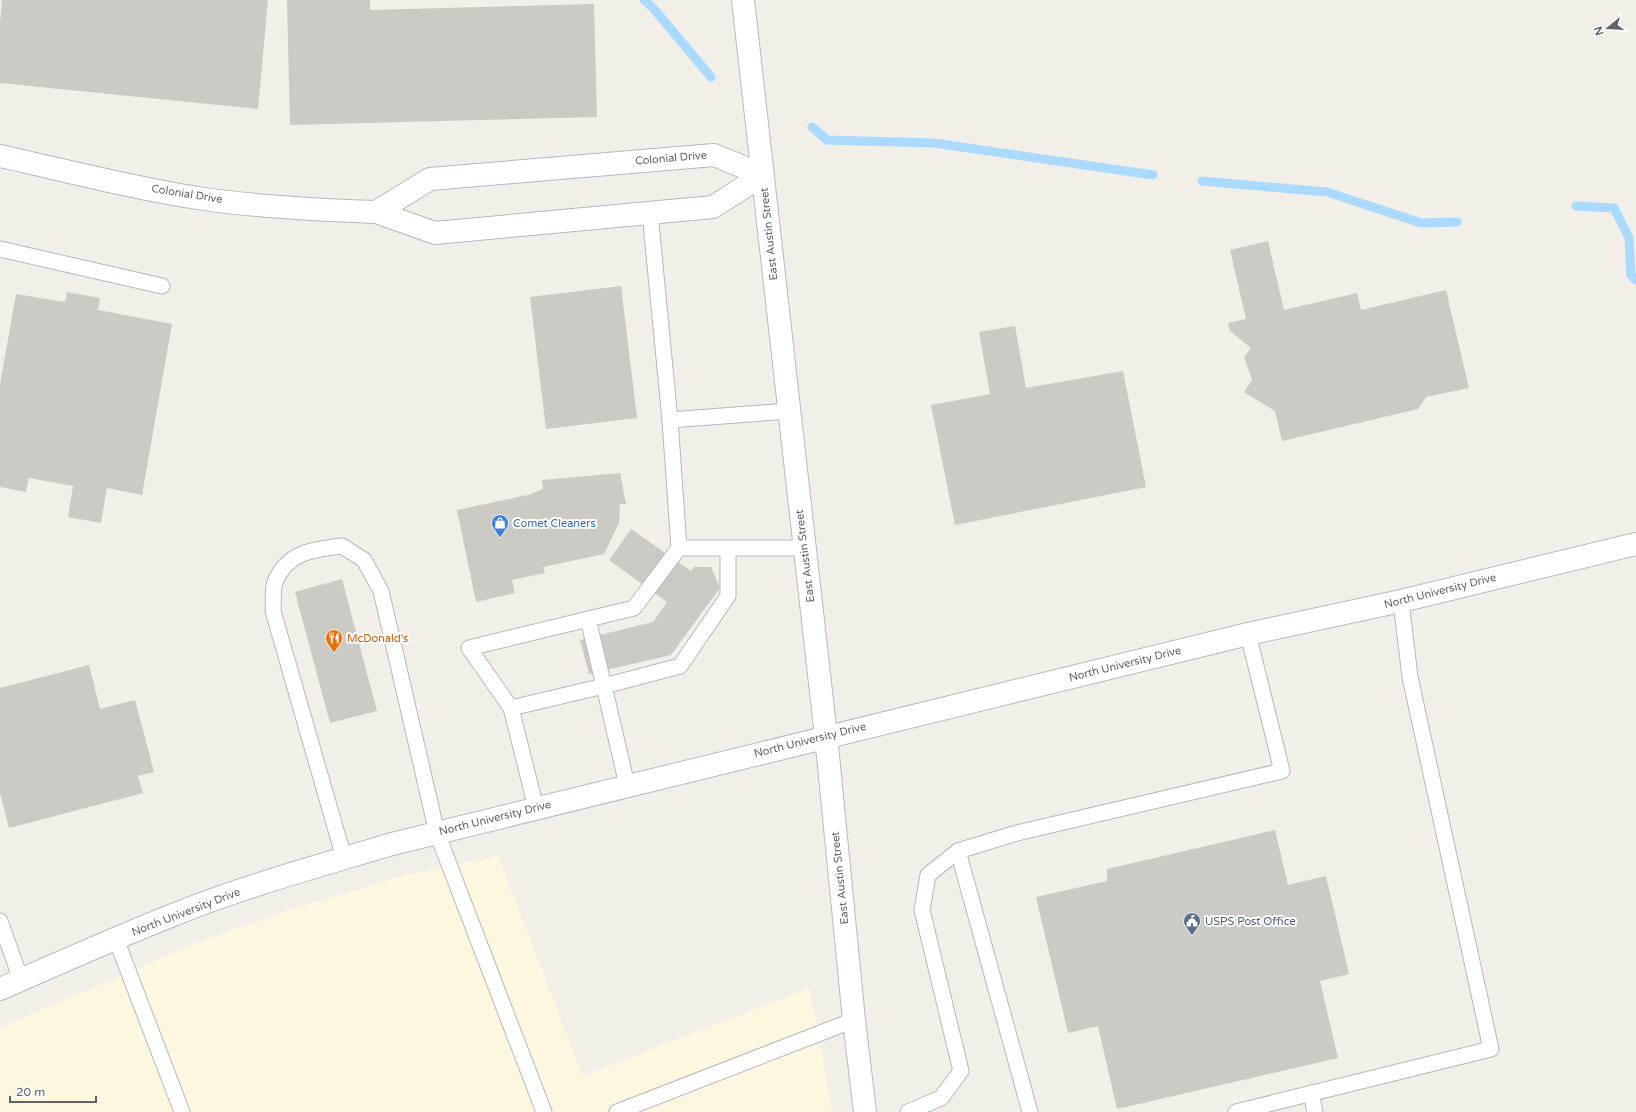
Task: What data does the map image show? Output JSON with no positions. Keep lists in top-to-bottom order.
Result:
{
  "streets": {
    "main road": ["Colonial Drive", "East Austin Street", "North University Drive"]
  },
  "crossings": [
    ["Colonial Drive", "East Austin Street"],
    ["East Austin Street", "North University Drive"]
  ],
  "places": {
    "shop": ["Comet Cleaners"],
    "restaurant": ["McDonald's"],
    "public building": ["USPS Post Office"]
  },
  "scale_bar": "20 m",
  "north": "left"
}
